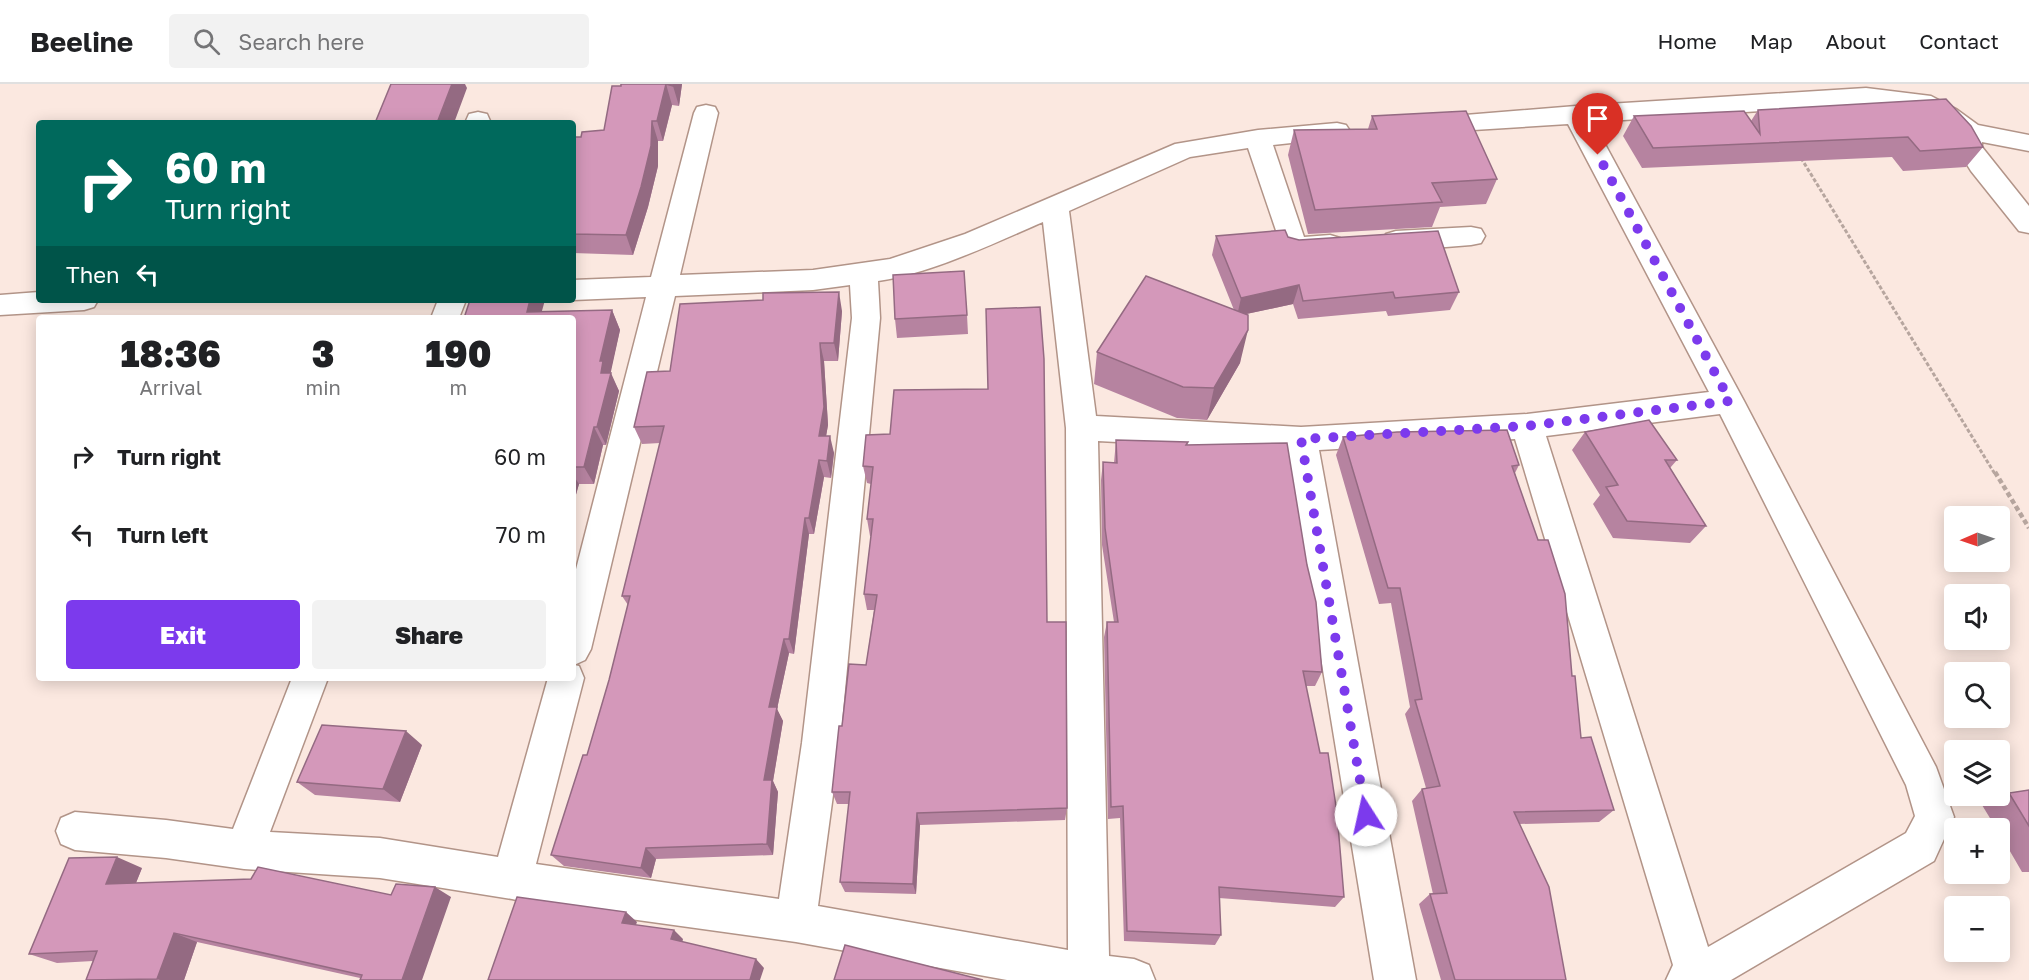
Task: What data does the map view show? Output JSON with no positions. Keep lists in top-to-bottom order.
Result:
{
  "north": "left",
  "page": {
    "header": "Beeline",
    "search": "Search here",
    "nav": [
      "Home",
      "Map",
      "About",
      "Contact"
    ],
    "turn": ["60 m", "Turn right"],
    "then": "Then",
    "eta": [
      "18:36",
      "Arrival",
      "3",
      "min",
      "190",
      "m"
    ],
    "list": [
      {
        "name": "Turn right",
        "value": "60 m"
      },
      {
        "name": "Turn left",
        "value": "70 m"
      }
    ],
    "map_buttons": ["+", "−"],
    "buttons": ["Exit", "Share"]
  }
}
